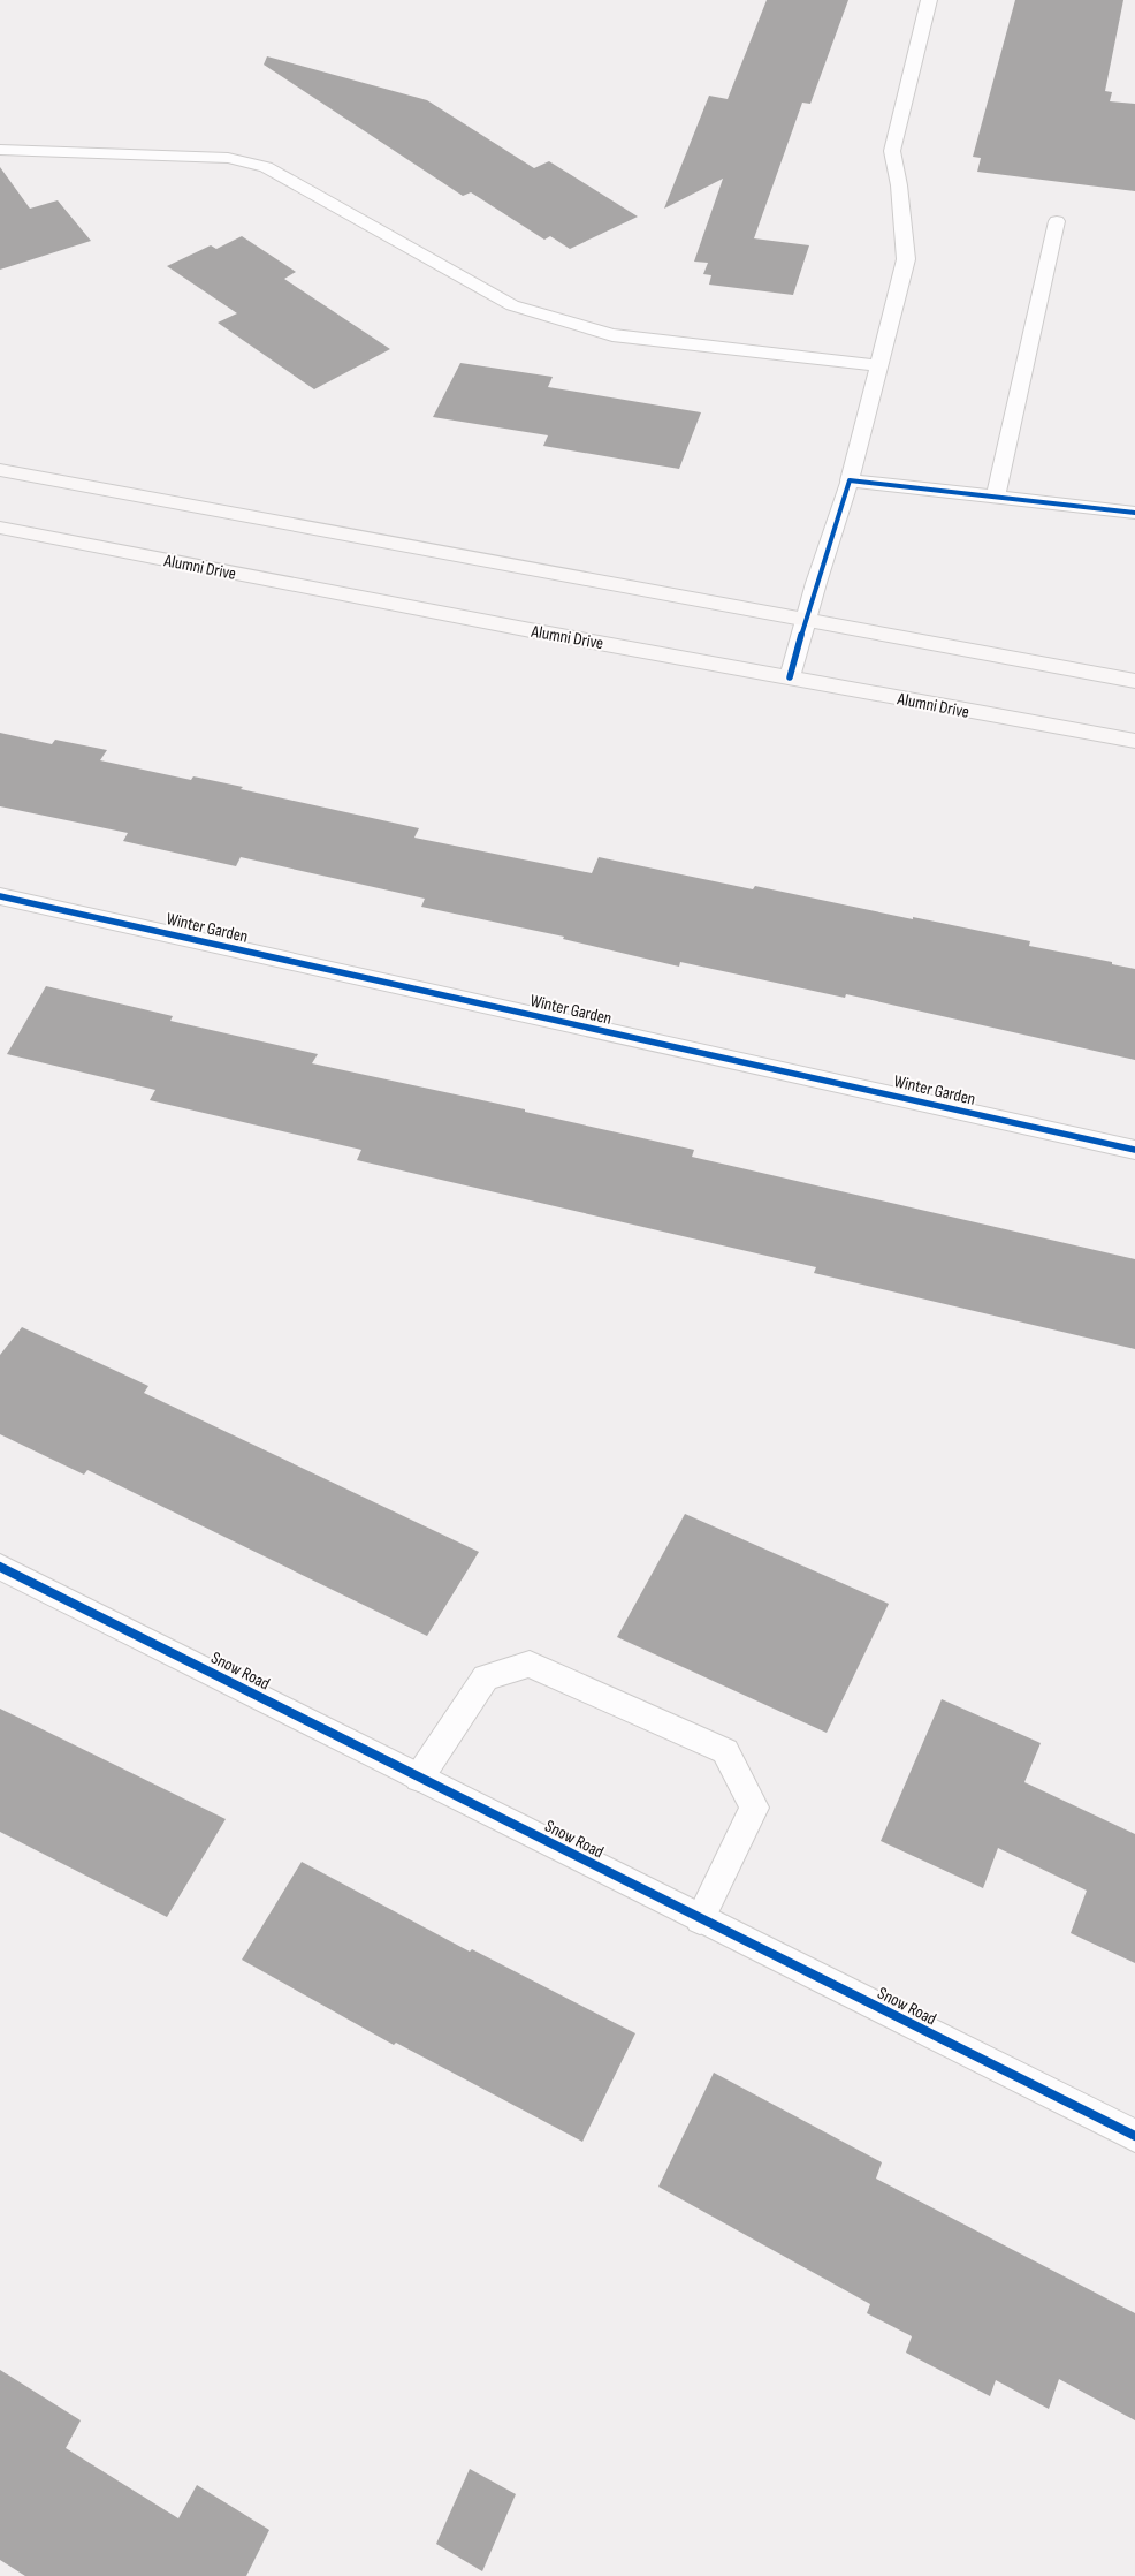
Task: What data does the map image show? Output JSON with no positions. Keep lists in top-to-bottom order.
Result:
{
  "streets": {
    "main road": ["Alumni Drive"],
    "street": ["Winter Garden", "Snow Road"]
  }
}
